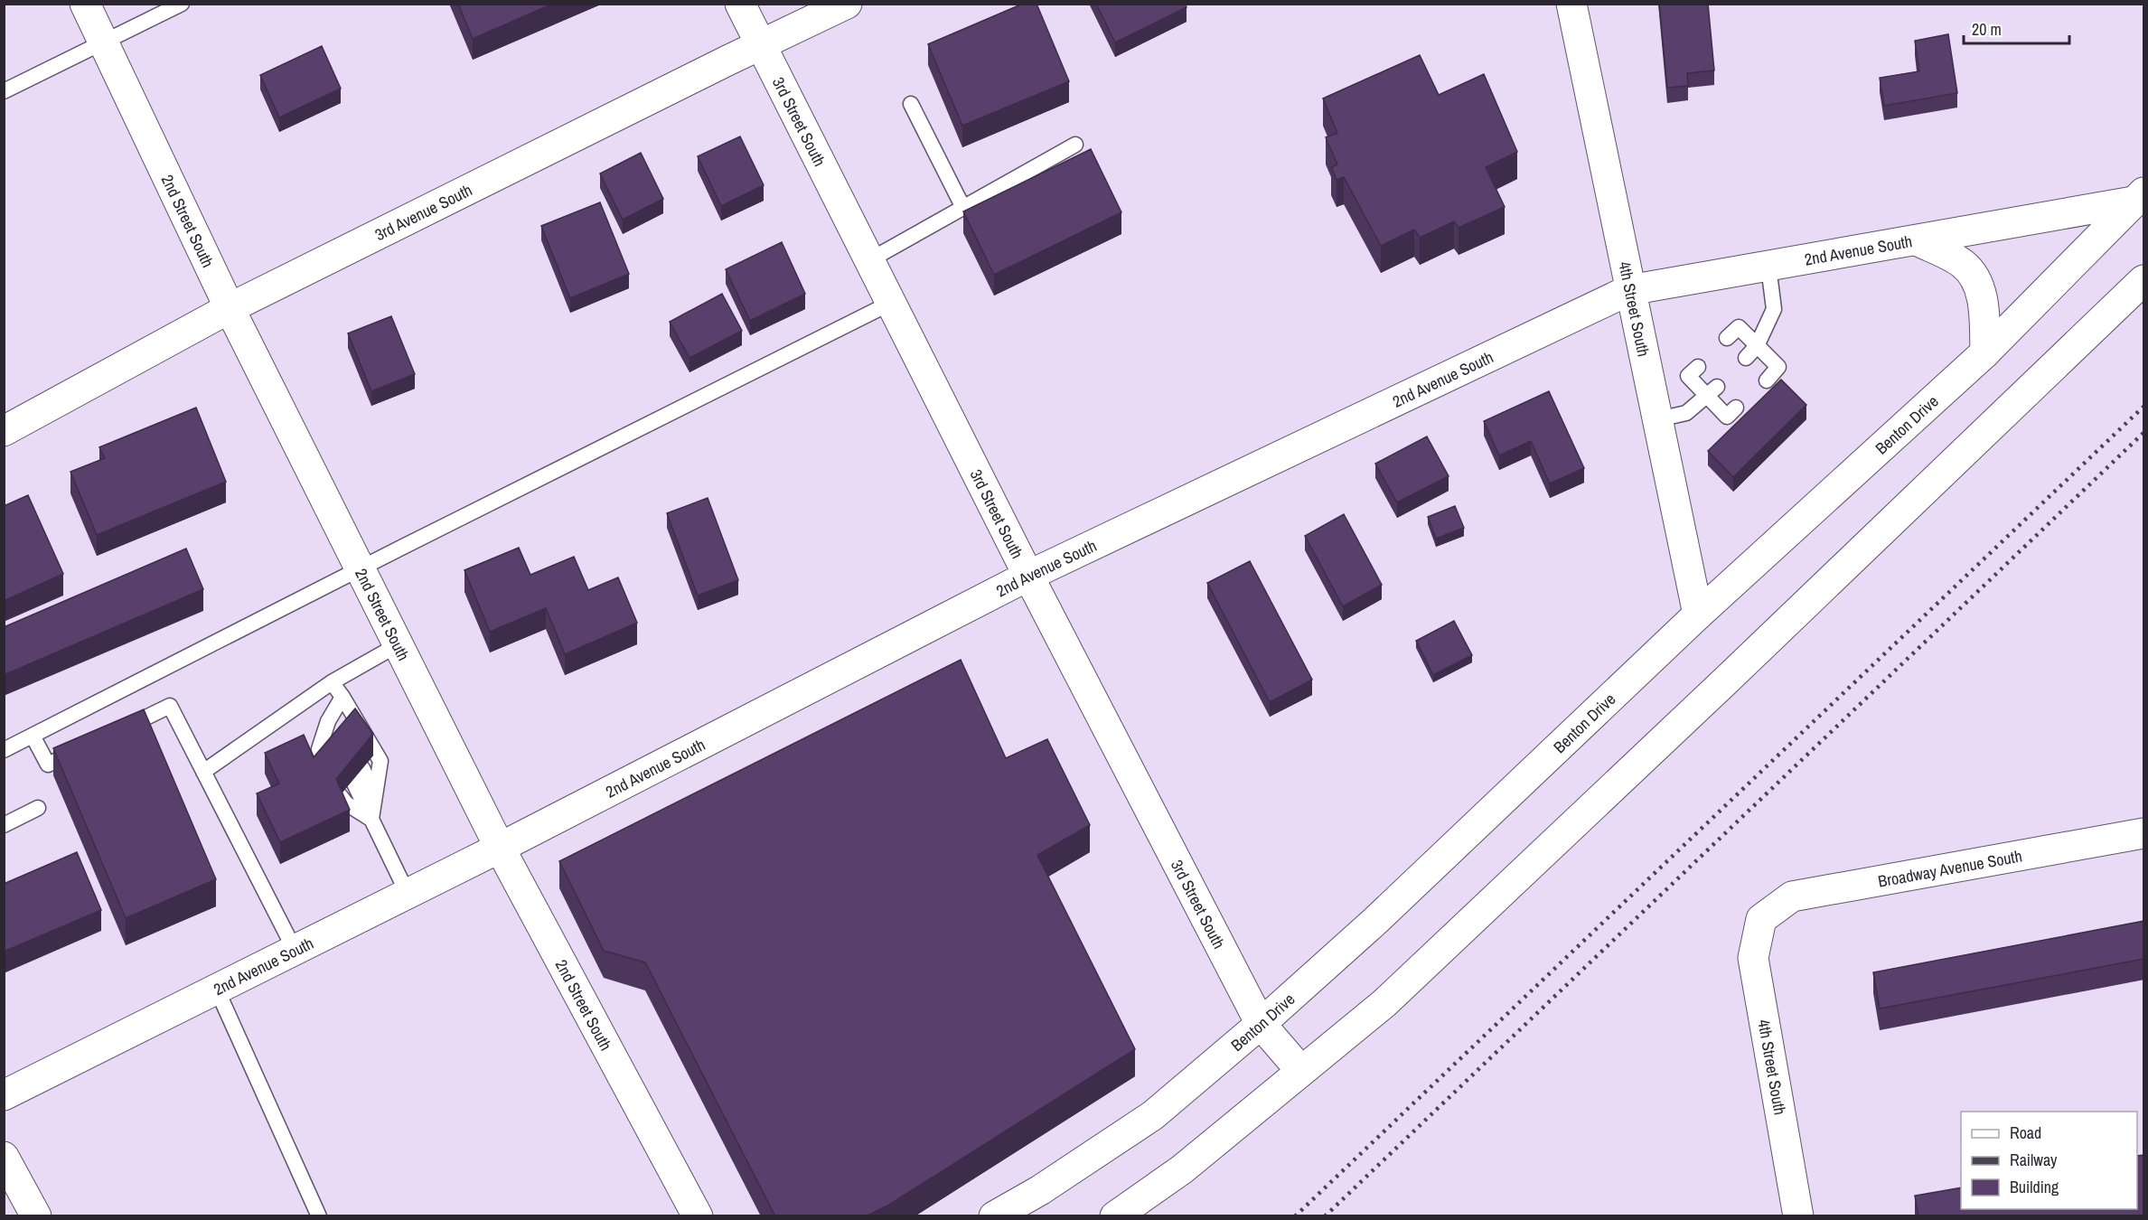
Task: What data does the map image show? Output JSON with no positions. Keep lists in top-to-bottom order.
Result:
{
  "streets": {
    "street": [
      "3rd Street South",
      "3rd Avenue South",
      "2nd Street South",
      "2nd Avenue South",
      "4th Street South",
      "Benton Drive",
      "Broadway Avenue South"
    ]
  },
  "crossings": [
    ["3rd Street South", "3rd Avenue South"],
    ["3rd Street South", "2nd Avenue South"],
    ["3rd Street South", "Benton Drive"],
    ["3rd Avenue South", "2nd Street South"],
    ["2nd Street South", "2nd Avenue South"],
    ["2nd Avenue South", "4th Street South"],
    ["2nd Avenue South", "Benton Drive"],
    ["4th Street South", "Benton Drive"],
    ["4th Street South", "Broadway Avenue South"]
  ],
  "legend": ["Road", "Railway", "Building"],
  "scale_bar": "20 m"
}
